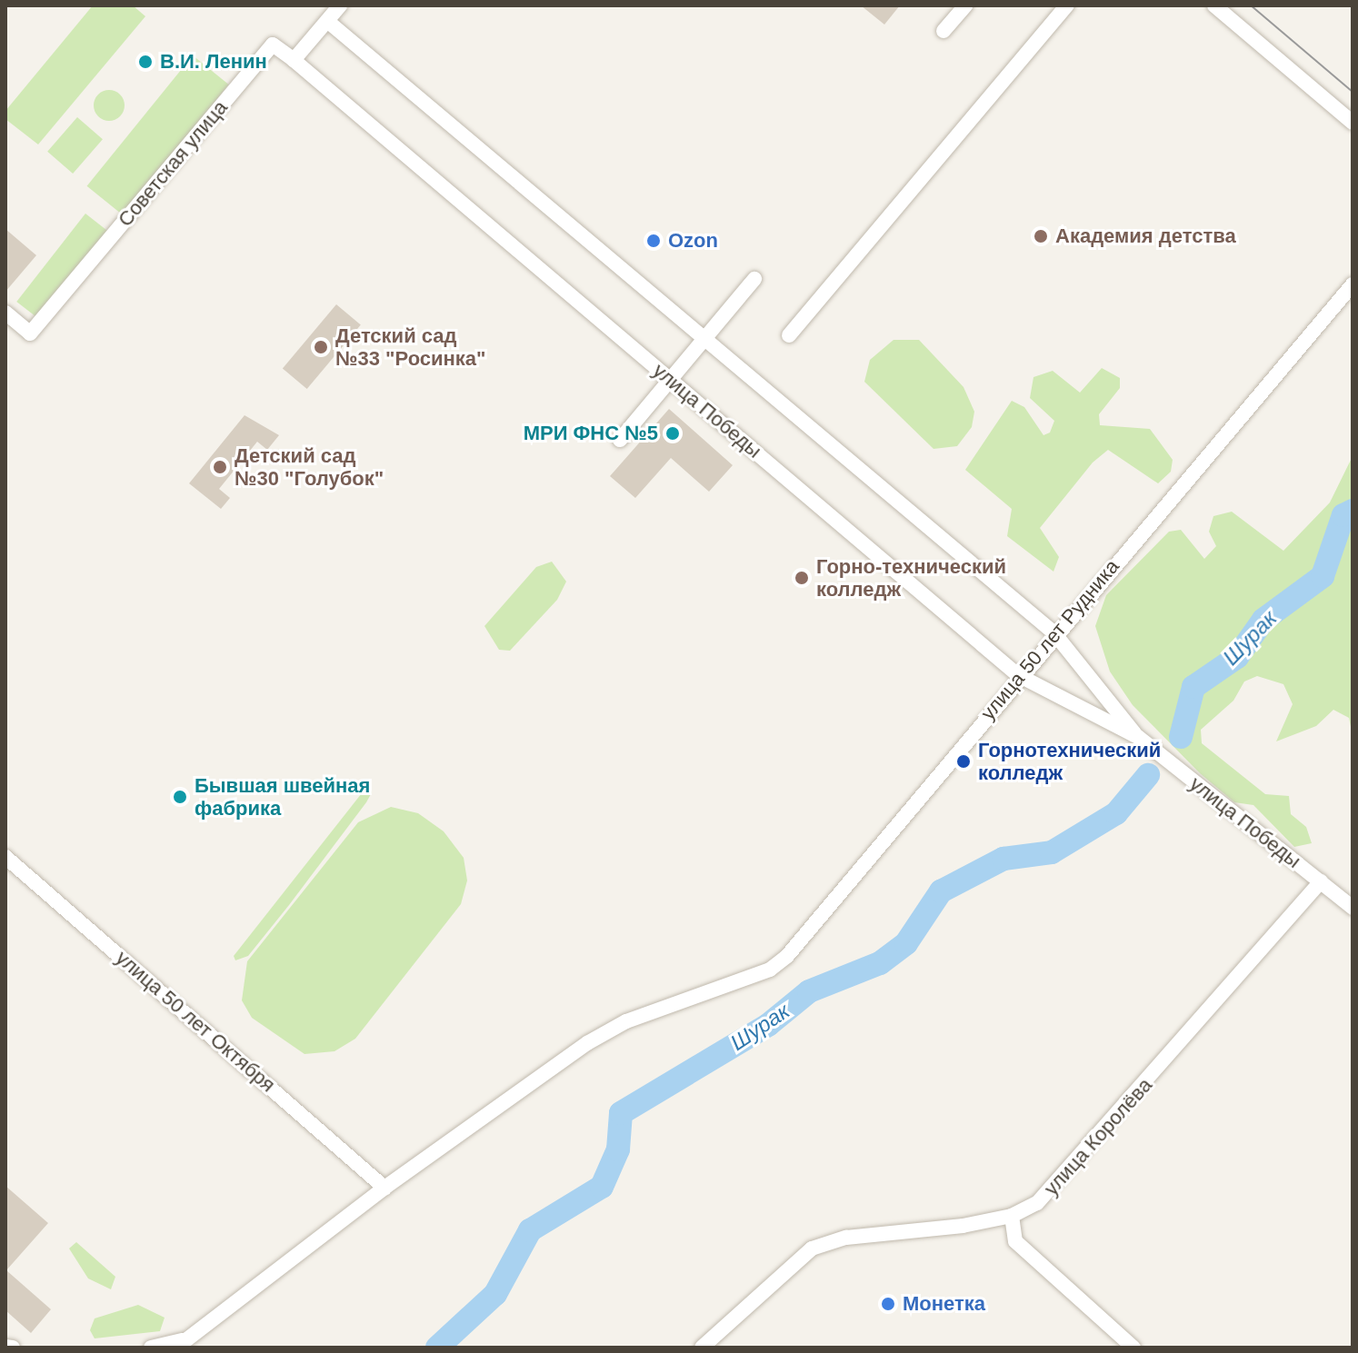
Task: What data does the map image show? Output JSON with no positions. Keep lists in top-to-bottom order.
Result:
{
  "streets": {
    "street": [
      "Советская улица",
      "улица Победы",
      "улица 50 лет Рудника",
      "улица 50 лет Октября",
      "улица Королёва"
    ]
  },
  "crossings": [
    ["Советская улица", "улица Победы"],
    ["улица Победы", "улица 50 лет Рудника"],
    ["улица Победы", "улица Королёва"],
    ["улица 50 лет Рудника", "улица 50 лет Октября"]
  ],
  "water": ["Шурак"],
  "places": [
    "В.И. Ленин",
    "Академия детства",
    "Ozon",
    "Детский сад №33 \"Росинка\"",
    "МРИ ФНС №5",
    "Детский сад №30 \"Голубок\"",
    "Горно-технический колледж",
    "Горнотехнический колледж",
    "Бывшая швейная фабрика",
    "Монетка"
  ]
}
